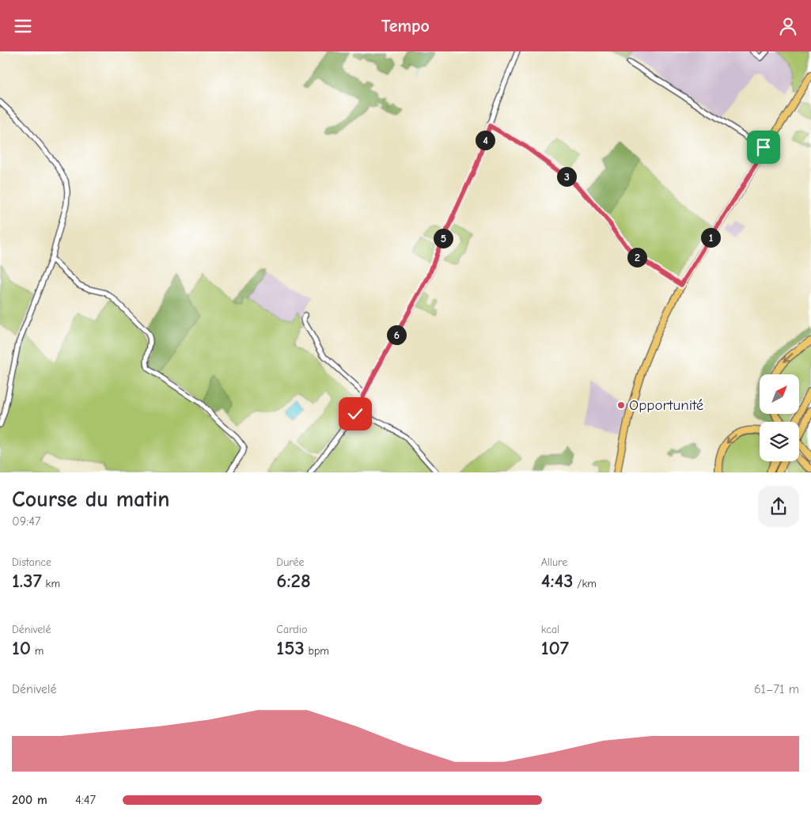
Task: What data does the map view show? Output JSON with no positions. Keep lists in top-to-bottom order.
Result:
{
  "places": ["Opportunité"],
  "north": "top right",
  "page": {
    "header": "Tempo",
    "pins": [
      "4",
      "3",
      "1",
      "5",
      "2",
      "6"
    ],
    "heading": ["Course du matin", "09:47"],
    "stats": [
      ["Distance", "1.37 km"],
      ["Durée", "6:28"],
      ["Allure", "4:43 /km"],
      ["Dénivelé", "10 m"],
      ["Cardio", "153 bpm"],
      ["kcal", "107"]
    ],
    "chart": ["Dénivelé", "61–71 m"],
    "list": [
      {
        "name": "200 m",
        "note": "4:47"
      }
    ]
  }
}
